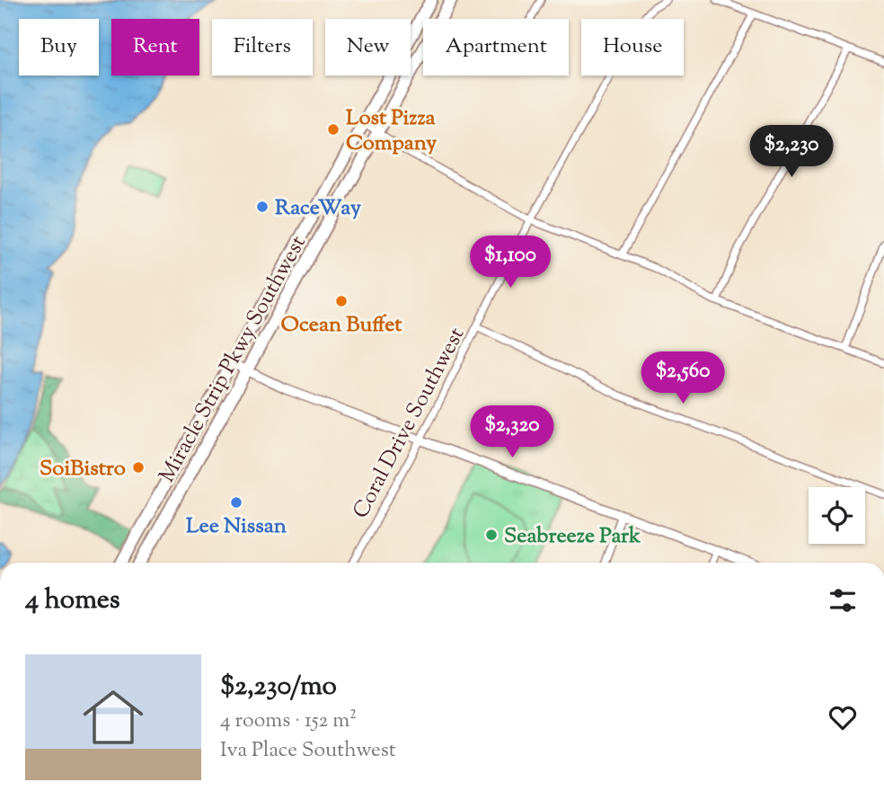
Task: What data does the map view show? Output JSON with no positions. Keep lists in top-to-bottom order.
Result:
{
  "streets": {
    "highway": ["Miracle Strip Pkwy Southwest"],
    "street": ["Coral Drive Southwest"]
  },
  "places": [
    "Lost Pizza Company",
    "RaceWay",
    "Ocean Buffet",
    "SoiBistro",
    "Lee Nissan",
    "Seabreeze Park"
  ],
  "page": {
    "chip": [
      "Buy",
      "Rent",
      "Filters",
      "New",
      "Apartment",
      "House"
    ],
    "price": [
      "$2,230",
      "$1,100",
      "$2,560",
      "$2,320"
    ],
    "heading": "4 homes",
    "list": [
      {
        "name": "$2,230/mo",
        "note": "4 rooms · 152 m² · Iva Place Southwest"
      }
    ]
  }
}
